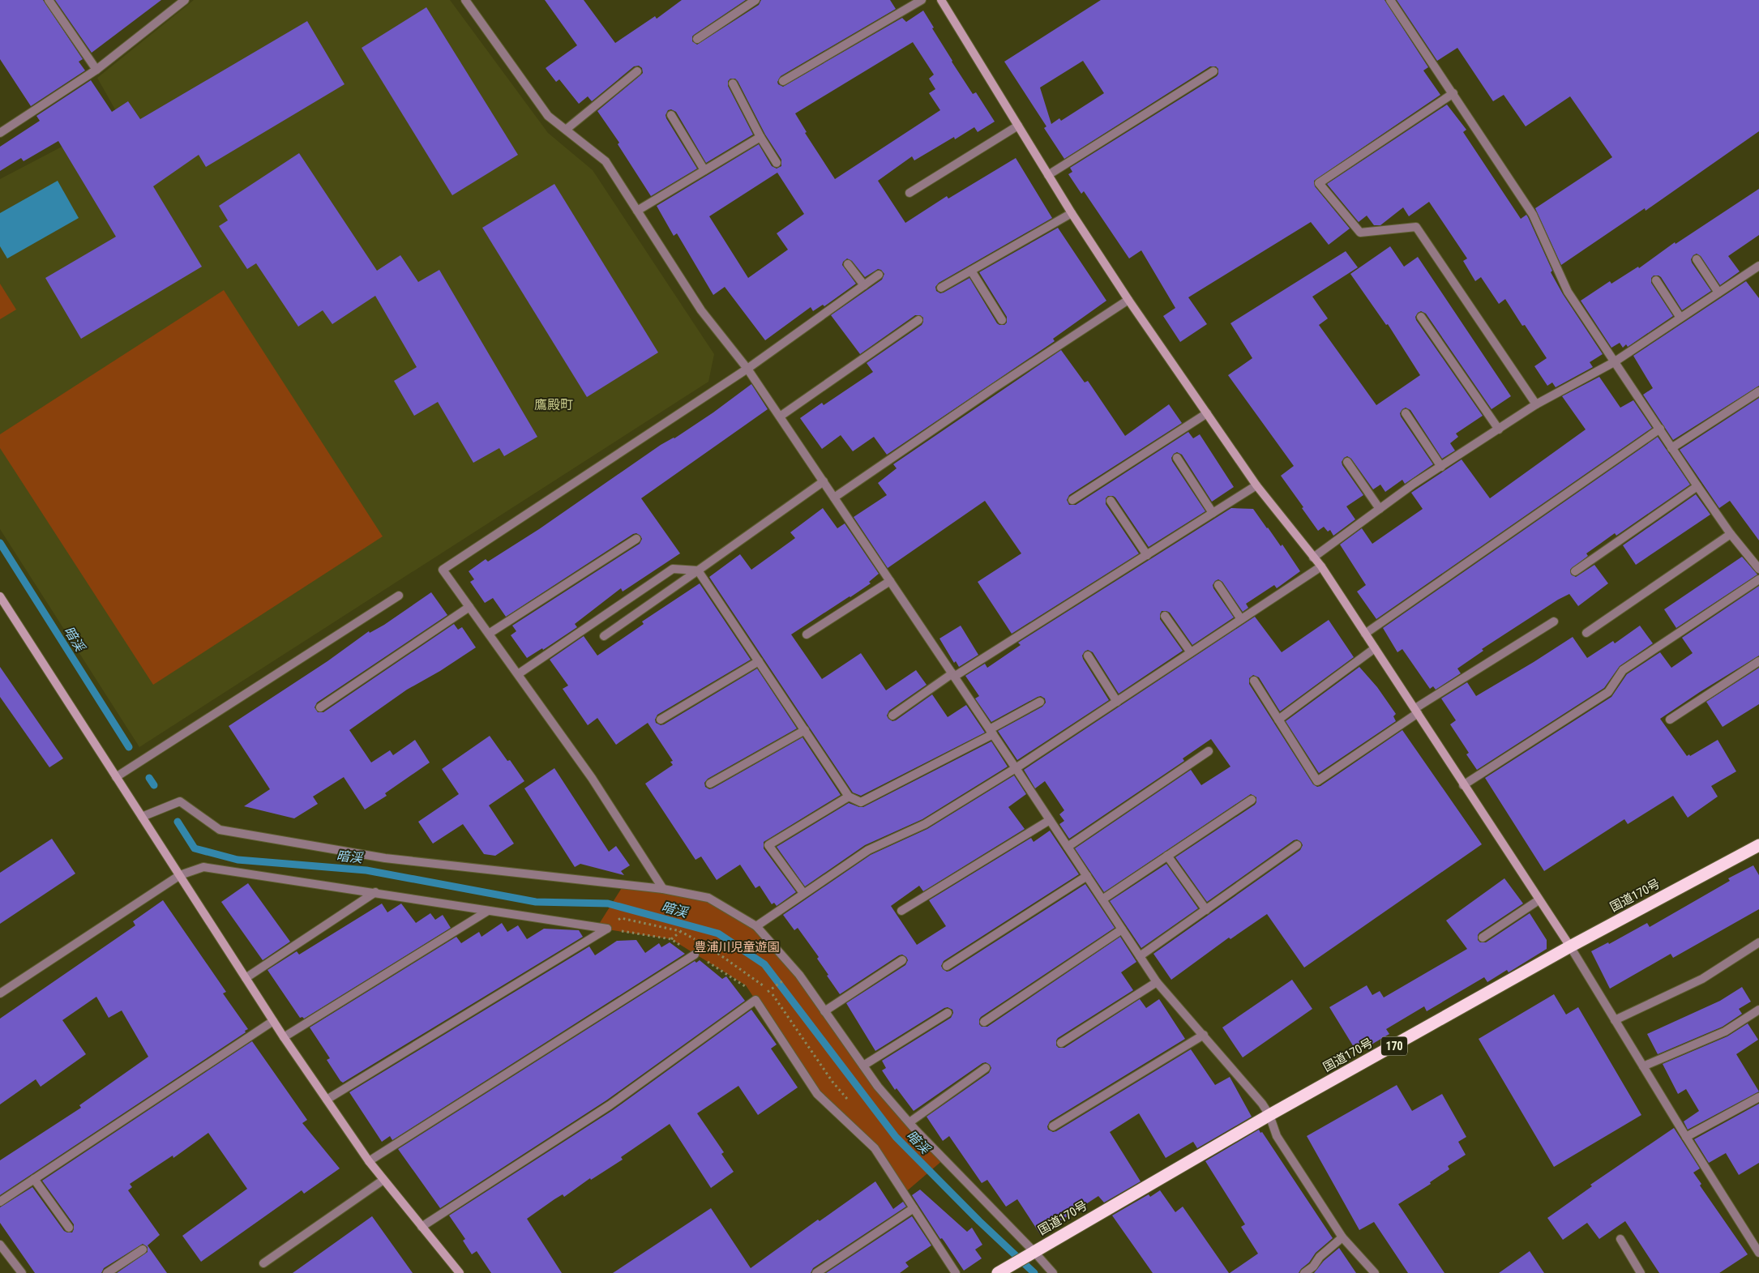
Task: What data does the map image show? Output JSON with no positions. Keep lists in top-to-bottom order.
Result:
{
  "streets": {
    "highway": ["国道170号", "170"]
  },
  "districts": ["鷹殿町"],
  "water": ["暗渓"],
  "parks": ["豊浦川児童遊園"]
}
